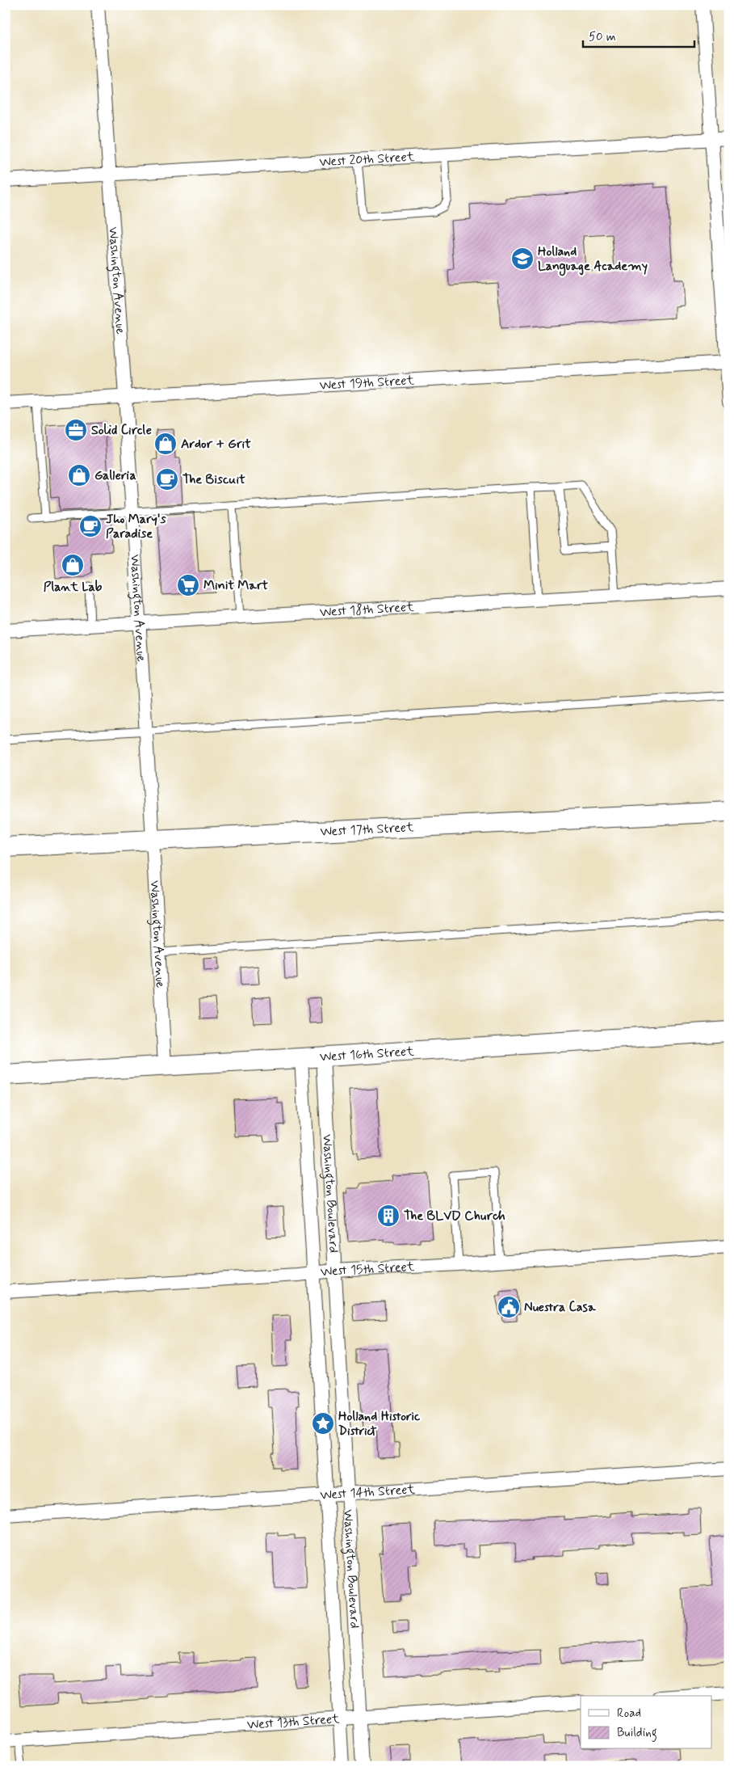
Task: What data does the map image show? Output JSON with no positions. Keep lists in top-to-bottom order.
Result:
{
  "streets": {
    "street": [
      "West 20th Street",
      "Washington Avenue",
      "West 19th Street",
      "West 18th Street",
      "West 17th Street",
      "West 16th Street",
      "Washington Boulevard",
      "West 15th Street",
      "West 14th Street",
      "West 13th Street"
    ]
  },
  "crossings": [
    ["West 20th Street", "Washington Avenue"],
    ["Washington Avenue", "West 19th Street"],
    ["Washington Avenue", "West 18th Street"],
    ["Washington Avenue", "West 17th Street"],
    ["Washington Avenue", "West 16th Street"],
    ["West 16th Street", "Washington Boulevard"],
    ["Washington Boulevard", "West 15th Street"],
    ["Washington Boulevard", "West 14th Street"],
    ["Washington Boulevard", "West 13th Street"]
  ],
  "places": {
    "school or university": ["Holland Language Academy"],
    "office": ["Solid Circle"],
    "shop": ["Ardor + Grit", "Galleria", "Plant Lab"],
    "cafe": ["The Biscuit", "Jho Mary's Paradise"],
    "supermarket": ["Minit Mart"],
    "building": ["The BLVD Church"],
    "public building": ["Nuestra Casa"],
    "place": ["Holland Historic District"]
  },
  "legend": ["Road", "Building"],
  "scale_bar": "50 m"
}
